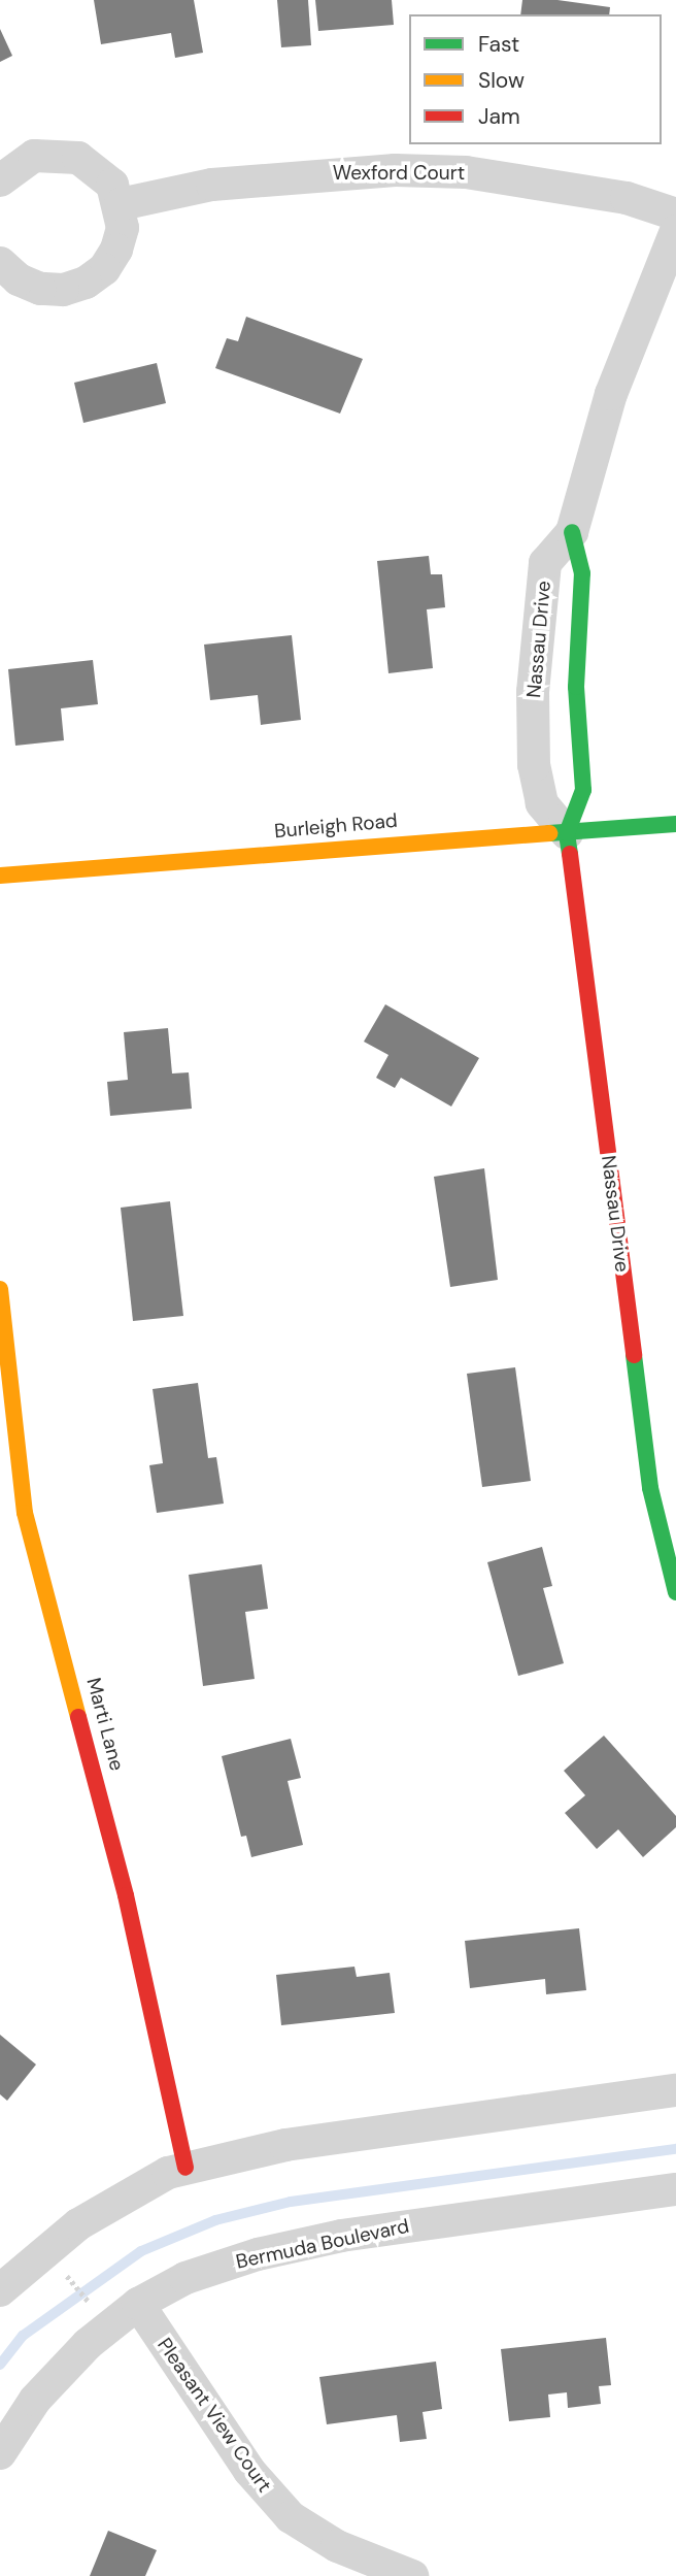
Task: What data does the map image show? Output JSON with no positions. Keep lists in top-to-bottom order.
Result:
{
  "streets": {
    "street": [
      "Wexford Court",
      "Nassau Drive",
      "Burleigh Road",
      "Marti Lane",
      "Bermuda Boulevard",
      "Pleasant View Court"
    ]
  },
  "crossings": [
    ["Nassau Drive", "Burleigh Road"],
    ["Bermuda Boulevard", "Pleasant View Court"]
  ],
  "legend": ["Fast", "Slow", "Jam"]
}
